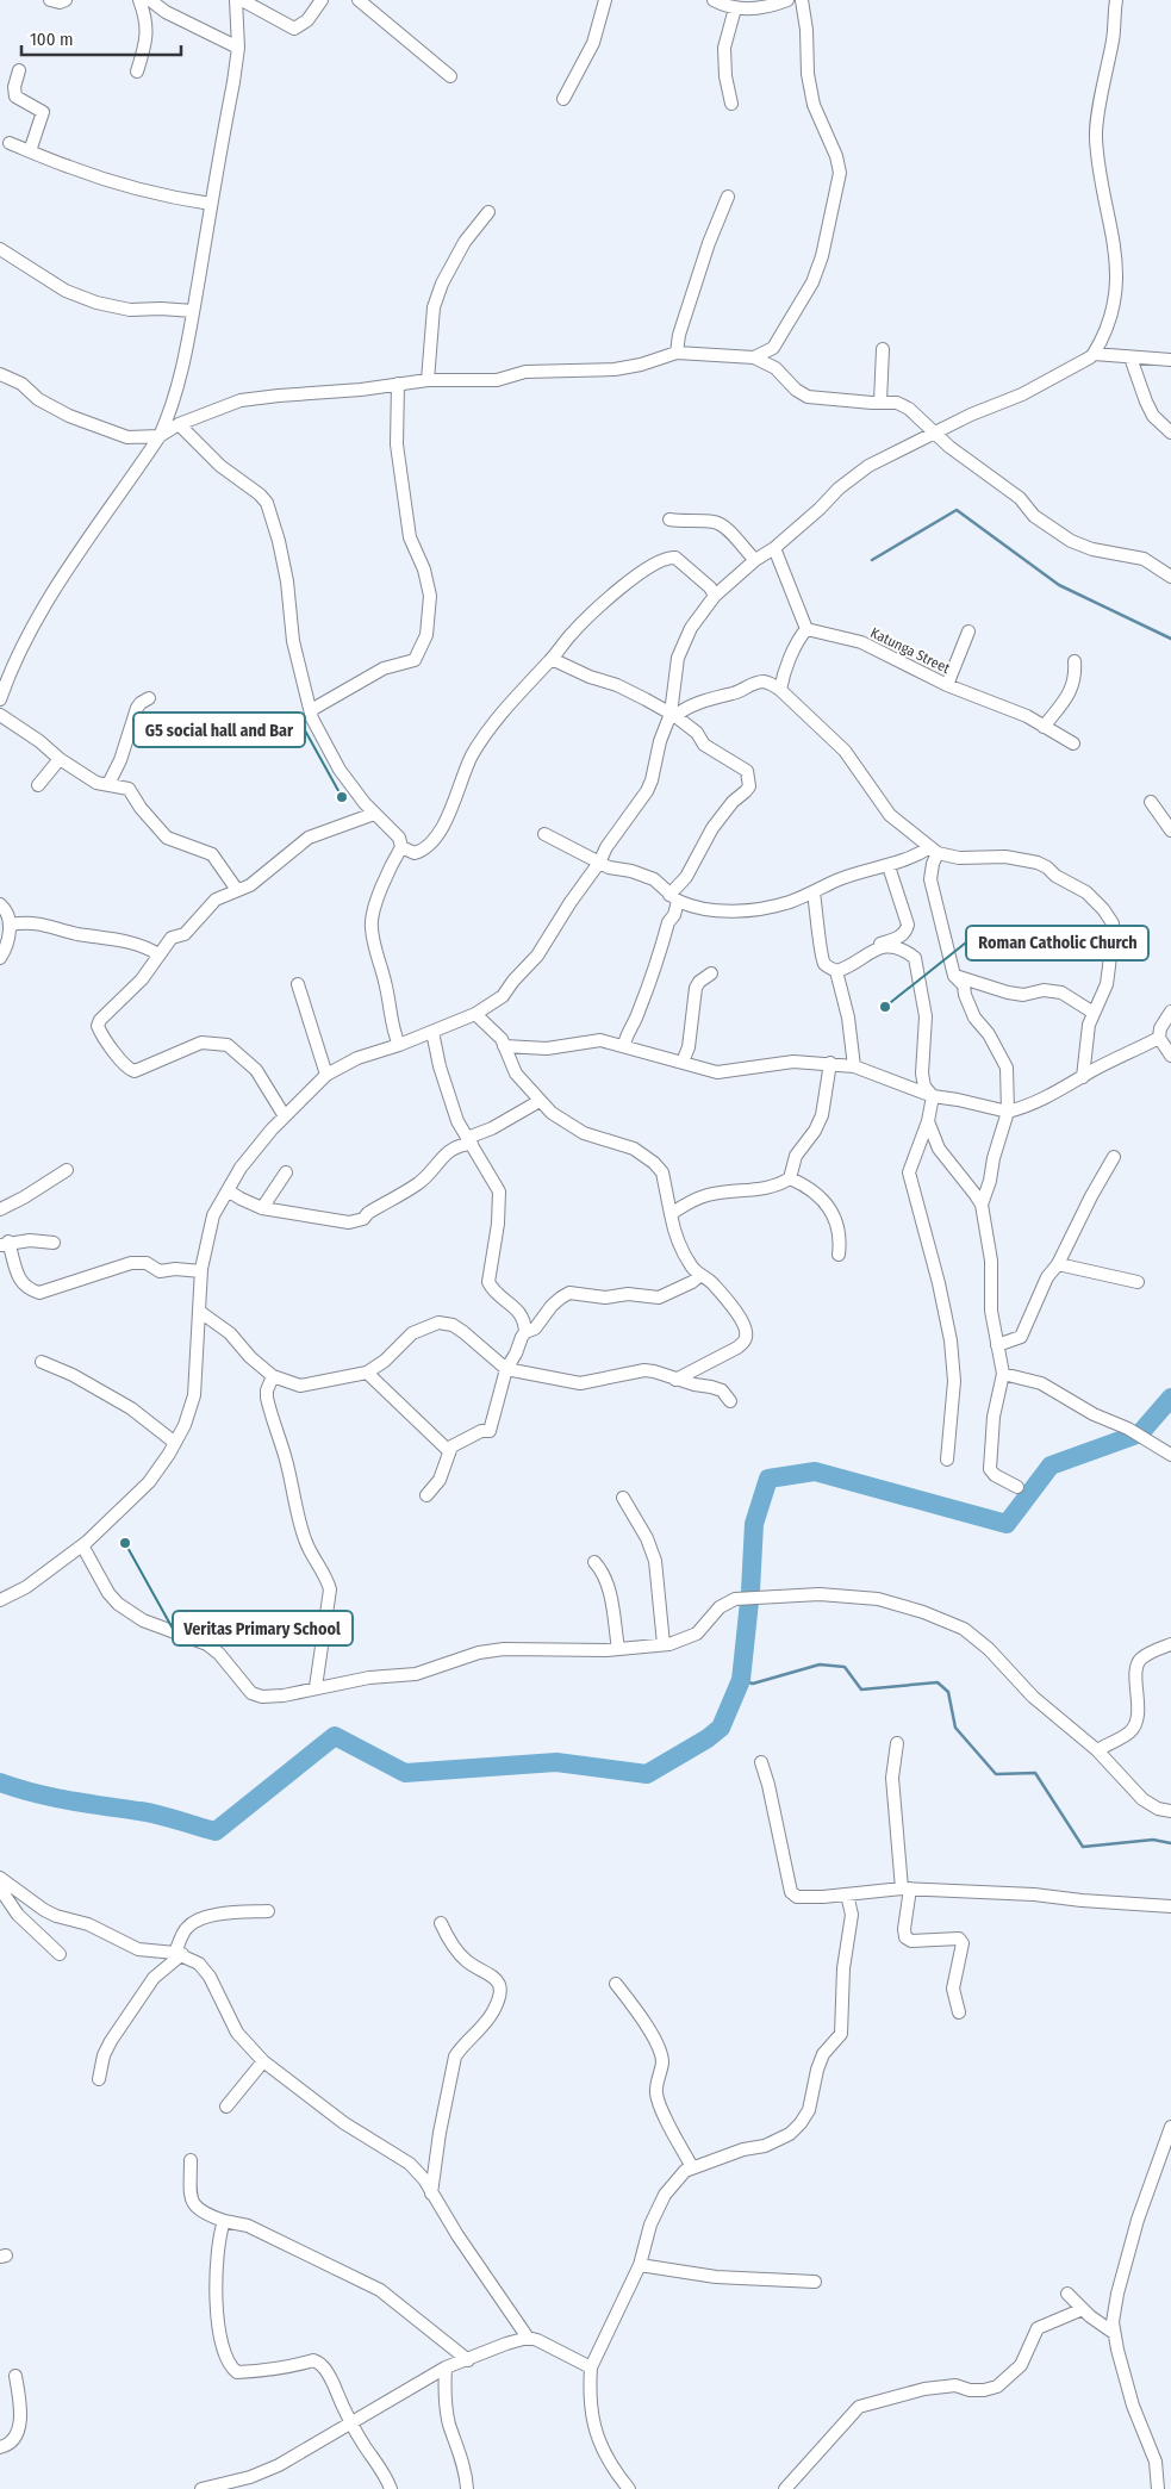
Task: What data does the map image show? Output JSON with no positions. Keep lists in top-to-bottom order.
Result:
{
  "streets": {
    "street": ["Katunga Street"]
  },
  "places": ["G5 social hall and Bar", "Roman Catholic Church", "Veritas Primary School"],
  "scale_bar": "100 m"
}
